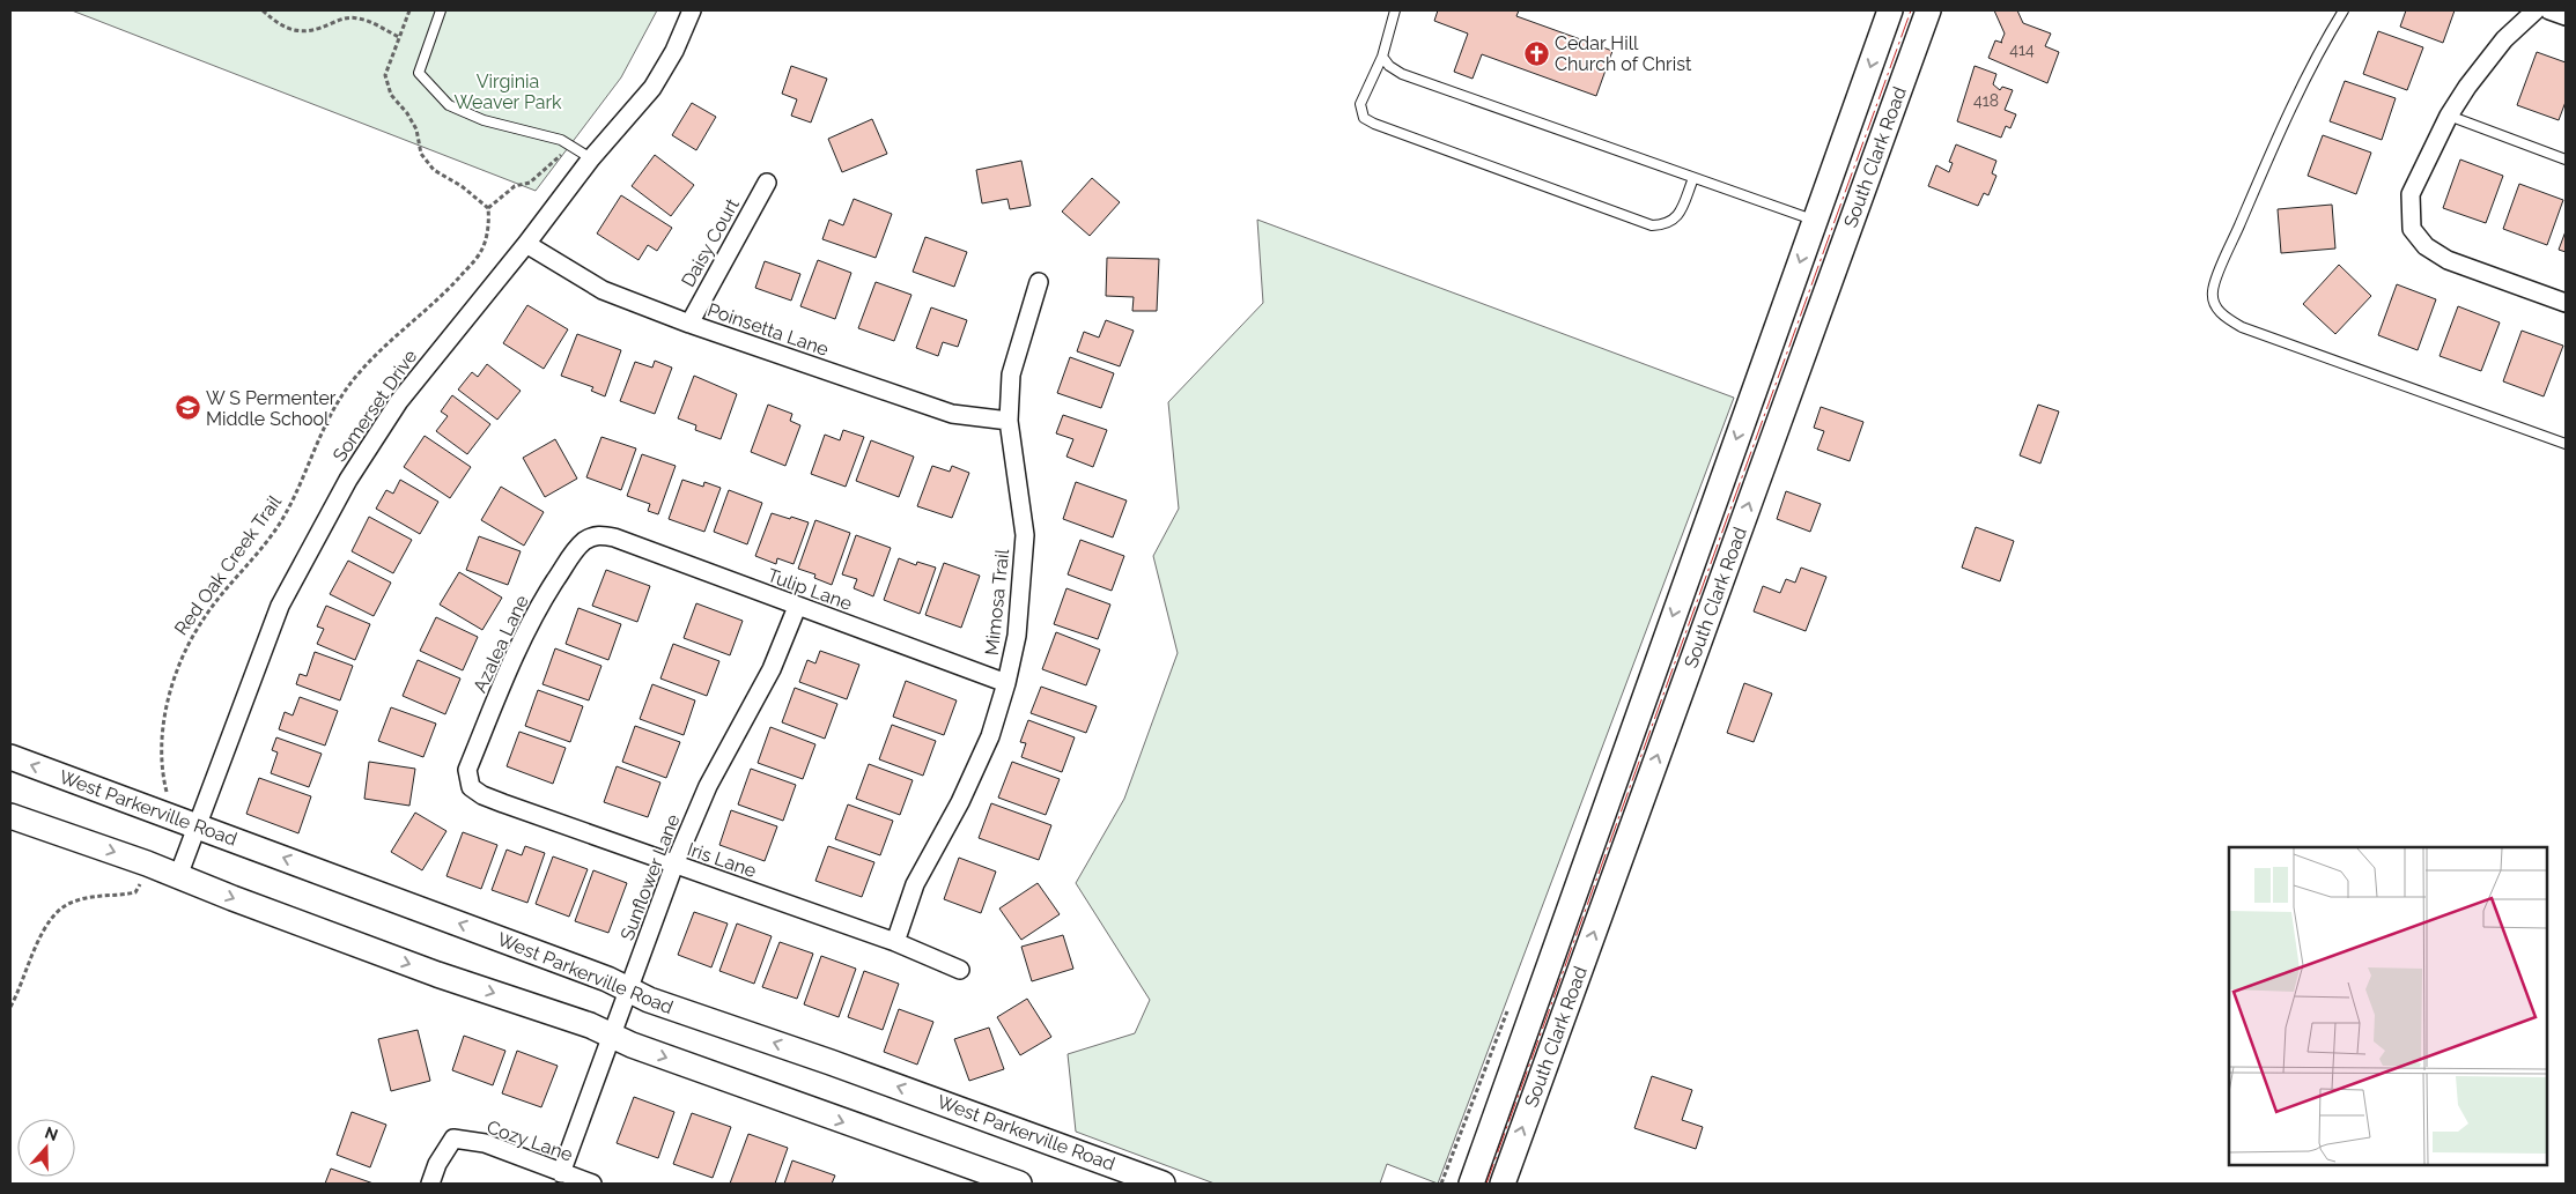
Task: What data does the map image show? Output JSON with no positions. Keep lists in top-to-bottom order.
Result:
{
  "streets": {
    "main road": ["South Clark Road", "West Parkerville Road"],
    "street": [
      "Daisy Court",
      "Poinsetta Lane",
      "Somerset Drive",
      "Tulip Lane",
      "Mimosa Trail",
      "Azalea Lane",
      "Iris Lane",
      "Sunflower Lane",
      "Cozy Lane"
    ],
    "path": ["Red Oak Creek Trail"]
  },
  "crossings": [
    ["Daisy Court", "Poinsetta Lane"],
    ["Poinsetta Lane", "Somerset Drive"],
    ["Poinsetta Lane", "Mimosa Trail"],
    ["Somerset Drive", "West Parkerville Road"],
    ["Tulip Lane", "Mimosa Trail"],
    ["Tulip Lane", "Azalea Lane"],
    ["Tulip Lane", "Sunflower Lane"],
    ["Mimosa Trail", "Iris Lane"],
    ["Azalea Lane", "Iris Lane"],
    ["West Parkerville Road", "Sunflower Lane"],
    ["Iris Lane", "Sunflower Lane"],
    ["Sunflower Lane", "Cozy Lane"]
  ],
  "parks": ["Virginia Weaver Park"],
  "places": {
    "church": ["Cedar Hill Church of Christ"],
    "school or university": ["W S Permenter Middle School"]
  },
  "house_numbers": ["414", "418"],
  "north": "top"
}
